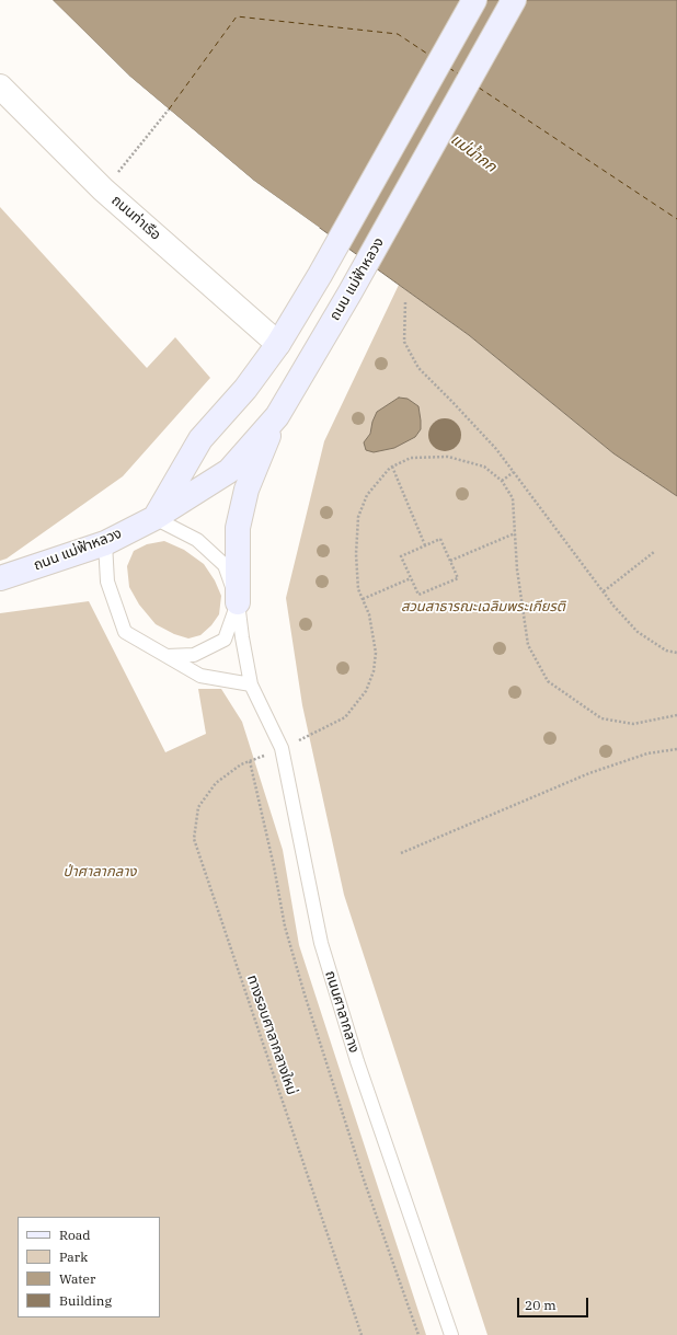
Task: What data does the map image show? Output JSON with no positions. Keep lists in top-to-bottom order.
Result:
{
  "streets": {
    "street": ["ถนนท่าเรือ", "ถนน แม่ฟ้าหลวง"],
    "lane": ["ถนนศาลากลาง"],
    "path": ["ทางรอบศาลากลางใหม่"]
  },
  "crossings": [
    ["ถนน แม่ฟ้าหลวง", "ถนนศาลากลาง"]
  ],
  "water": ["แม่น้ำกก"],
  "parks": ["สวนสาธารณะเฉลิมพระเกียรติ", "ป่าศาลากลาง"],
  "legend": [
    "Road",
    "Park",
    "Water",
    "Building"
  ],
  "scale_bar": "20 m"
}
